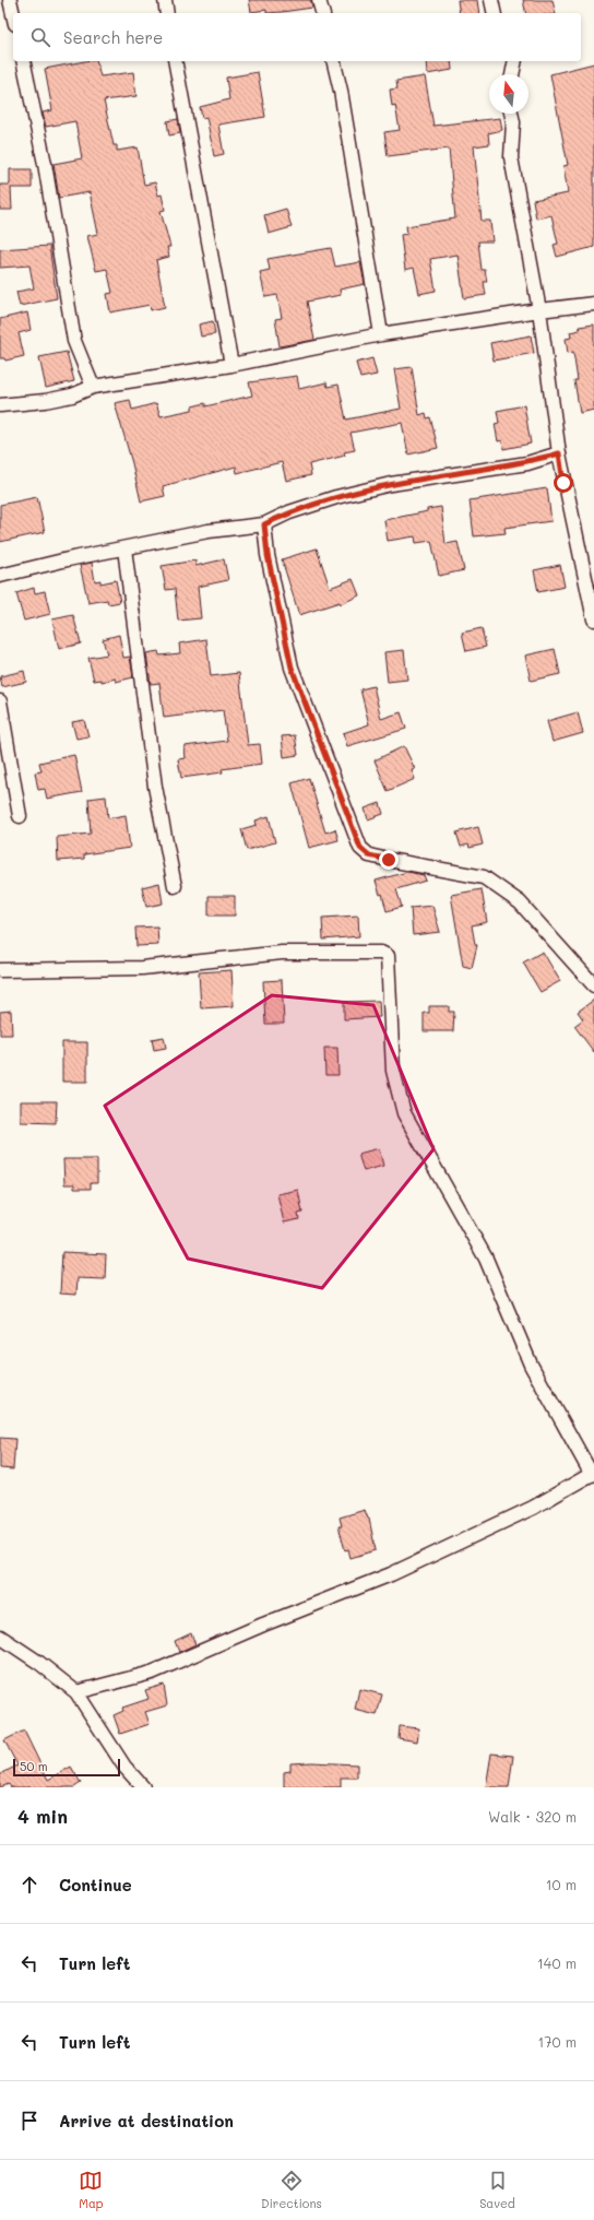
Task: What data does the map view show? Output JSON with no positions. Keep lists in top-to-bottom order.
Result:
{
  "scale_bar": "50 m",
  "north": "top",
  "page": {
    "search": "Search here",
    "scale": "50 m",
    "heading": ["4 min", "Walk · 320 m"],
    "list": [
      ["Continue", "10 m"],
      ["Turn left", "140 m"],
      ["Turn left", "170 m"],
      "Arrive at destination"
    ],
    "nav": ["Map", "Directions", "Saved"]
  }
}
